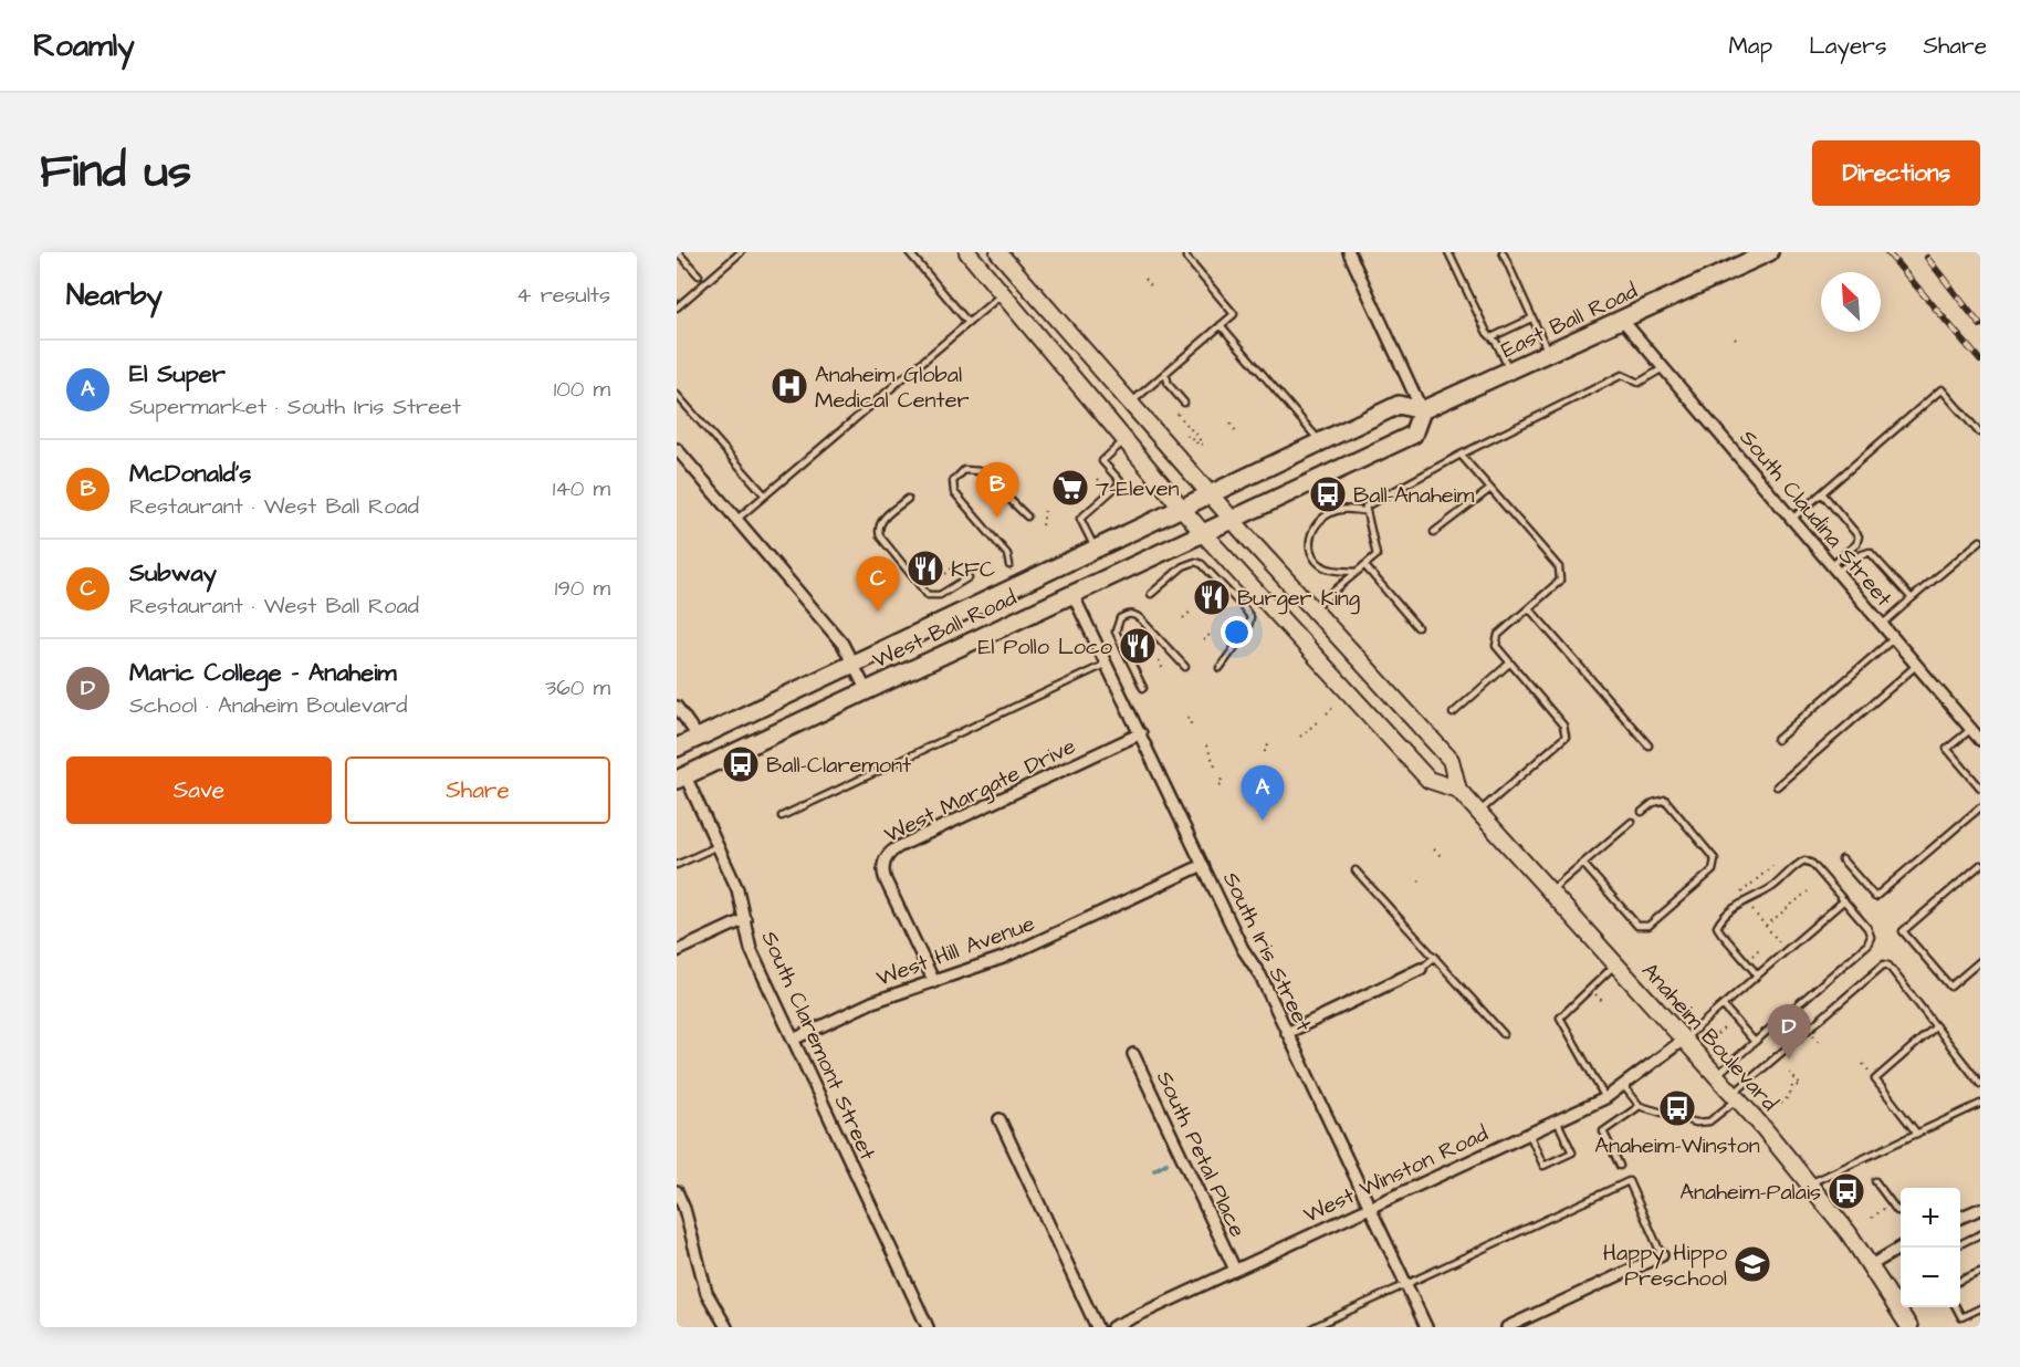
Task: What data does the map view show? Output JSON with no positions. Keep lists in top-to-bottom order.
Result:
{
  "streets": {
    "main road": ["East Ball Road", "West Ball Road", "Anaheim Boulevard"],
    "street": [
      "South Claudina Street",
      "West Margate Drive",
      "West Hill Avenue",
      "South Iris Street",
      "South Claremont Street",
      "South Petal Place",
      "West Winston Road"
    ]
  },
  "crossings": [
    ["East Ball Road", "South Claudina Street"],
    ["East Ball Road", "West Ball Road"],
    ["East Ball Road", "Anaheim Boulevard"],
    ["West Ball Road", "South Iris Street"],
    ["West Ball Road", "Anaheim Boulevard"],
    ["West Ball Road", "South Claremont Street"],
    ["West Margate Drive", "West Hill Avenue"],
    ["West Margate Drive", "South Iris Street"],
    ["West Hill Avenue", "South Iris Street"],
    ["West Hill Avenue", "South Claremont Street"],
    ["South Iris Street", "West Winston Road"],
    ["Anaheim Boulevard", "West Winston Road"],
    ["South Petal Place", "West Winston Road"]
  ],
  "places": {
    "hospital": ["Anaheim Global Medical Center"],
    "supermarket": ["7-Eleven"],
    "bus stop": [
      "Ball-Anaheim",
      "Ball-Claremont",
      "Anaheim-Winston",
      "Anaheim-Palais"
    ],
    "restaurant": ["KFC", "Burger King", "El Pollo Loco"],
    "school or university": ["Happy Hippo Preschool"]
  },
  "north": "top left",
  "page": {
    "header": "Roamly",
    "nav": ["Map", "Layers", "Share"],
    "title": "Find us",
    "buttons": [
      "Directions",
      ["Save", "Share"]
    ],
    "heading": ["Nearby", "4 results"],
    "list": [
      {
        "mark": "A",
        "name": "El Super",
        "note": "Supermarket · South Iris Street",
        "value": "100 m"
      },
      {
        "mark": "B",
        "name": "McDonald's",
        "note": "Restaurant · West Ball Road",
        "value": "140 m"
      },
      {
        "mark": "C",
        "name": "Subway",
        "note": "Restaurant · West Ball Road",
        "value": "190 m"
      },
      {
        "mark": "D",
        "name": "Maric College - Anaheim",
        "note": "School · Anaheim Boulevard",
        "value": "360 m"
      }
    ],
    "pins": [
      "B",
      "C",
      "A",
      "D"
    ],
    "map_buttons": ["+", "−"]
  }
}
